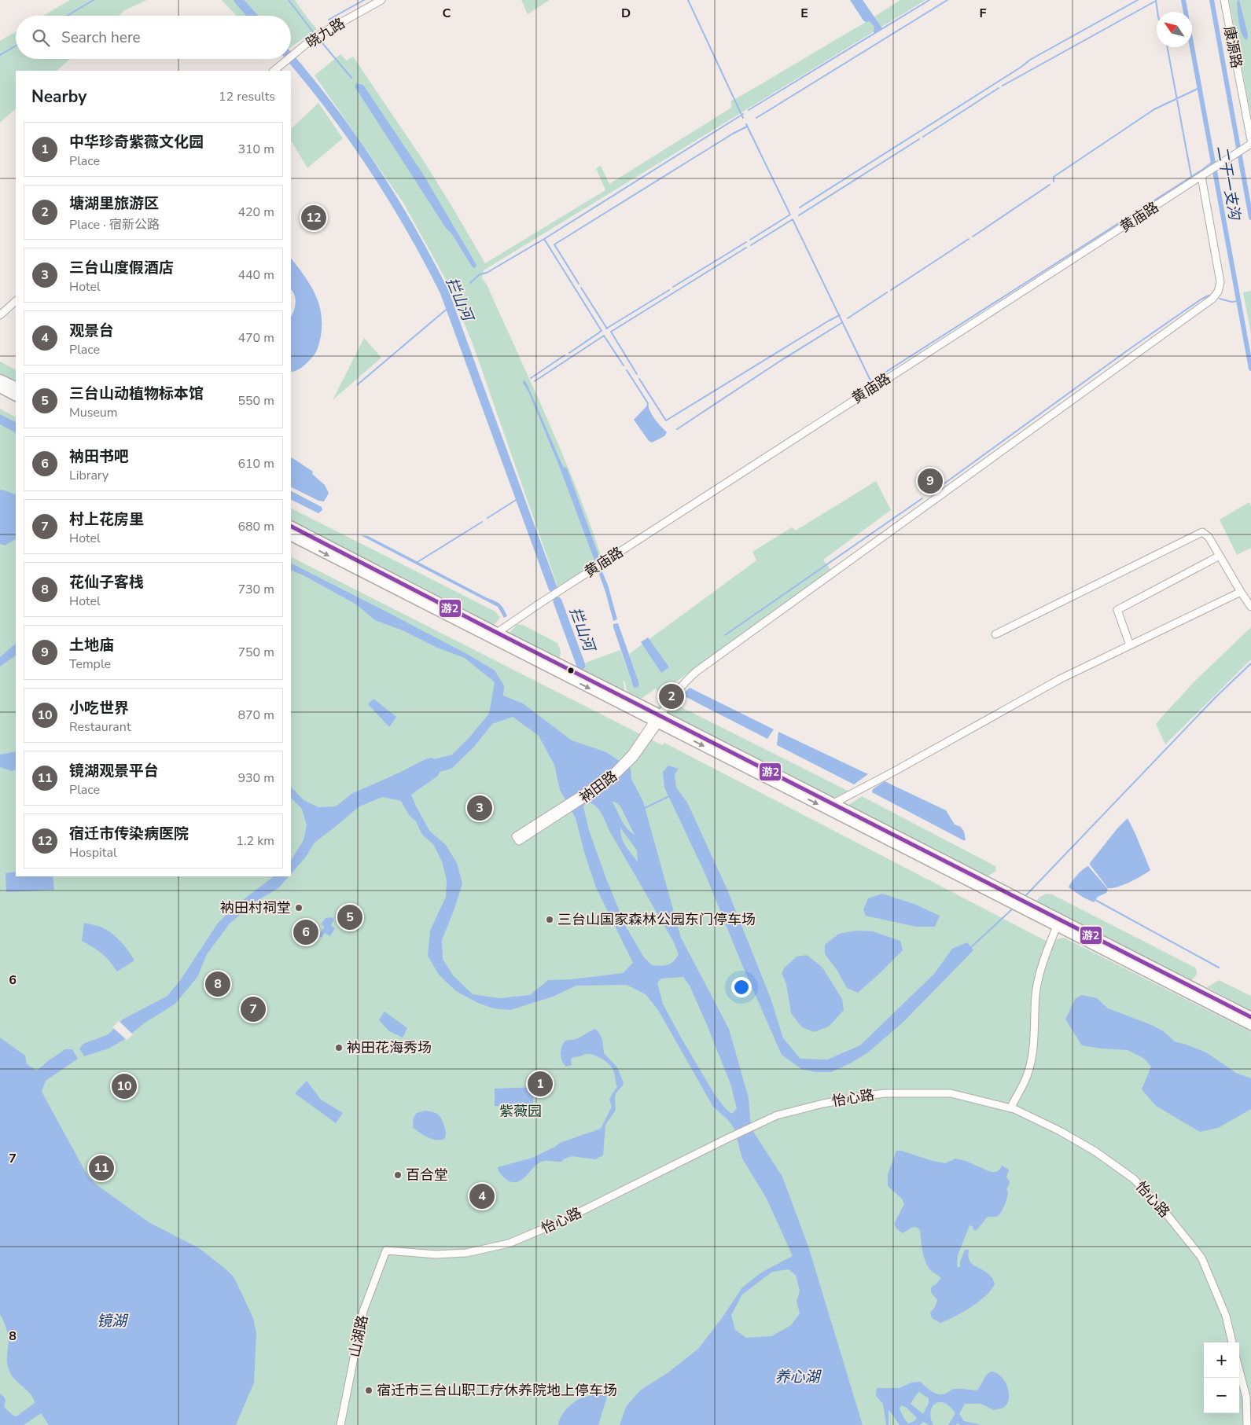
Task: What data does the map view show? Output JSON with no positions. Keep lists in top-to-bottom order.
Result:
{
  "streets": {
    "street": [
      "晓九路",
      "康源路",
      "黄庙路",
      "衲田路",
      "怡心路",
      "山湖路"
    ]
  },
  "crossings": [
    ["黄庙路", "衲田路"],
    ["怡心路", "山湖路"]
  ],
  "water": [
    "二干一支沟",
    "拦山河",
    "镜湖",
    "养心湖"
  ],
  "parks": ["紫薇园"],
  "places": [
    "衲田村祠堂",
    "三台山国家森林公园东门停车场",
    "衲田花海秀场",
    "百合堂",
    "宿迁市三台山职工疗休养院地上停车场"
  ],
  "lines": ["transit line 游2"],
  "north": "top left",
  "page": {
    "search": "Search here",
    "heading": ["Nearby", "12 results"],
    "list": [
      {
        "mark": "1",
        "name": "中华珍奇紫薇文化园",
        "note": "Place",
        "value": "310 m"
      },
      {
        "mark": "2",
        "name": "塘湖里旅游区",
        "note": "Place · 宿新公路",
        "value": "420 m"
      },
      {
        "mark": "3",
        "name": "三台山度假酒店",
        "note": "Hotel",
        "value": "440 m"
      },
      {
        "mark": "4",
        "name": "观景台",
        "note": "Place",
        "value": "470 m"
      },
      {
        "mark": "5",
        "name": "三台山动植物标本馆",
        "note": "Museum",
        "value": "550 m"
      },
      {
        "mark": "6",
        "name": "衲田书吧",
        "note": "Library",
        "value": "610 m"
      },
      {
        "mark": "7",
        "name": "村上花房里",
        "note": "Hotel",
        "value": "680 m"
      },
      {
        "mark": "8",
        "name": "花仙子客栈",
        "note": "Hotel",
        "value": "730 m"
      },
      {
        "mark": "9",
        "name": "土地庙",
        "note": "Temple",
        "value": "750 m"
      },
      {
        "mark": "10",
        "name": "小吃世界",
        "note": "Restaurant",
        "value": "870 m"
      },
      {
        "mark": "11",
        "name": "镜湖观景平台",
        "note": "Place",
        "value": "930 m"
      },
      {
        "mark": "12",
        "name": "宿迁市传染病医院",
        "note": "Hospital",
        "value": "1.2 km"
      }
    ],
    "pins": [
      "12",
      "9",
      "2",
      "3",
      "5",
      "6",
      "8",
      "7",
      "1",
      "10",
      "11",
      "4"
    ],
    "map_buttons": ["+", "−"]
  },
  "grid": {
    "columns": [
      "C",
      "D",
      "E",
      "F"
    ],
    "rows": ["6", "7", "8"]
  }
}
